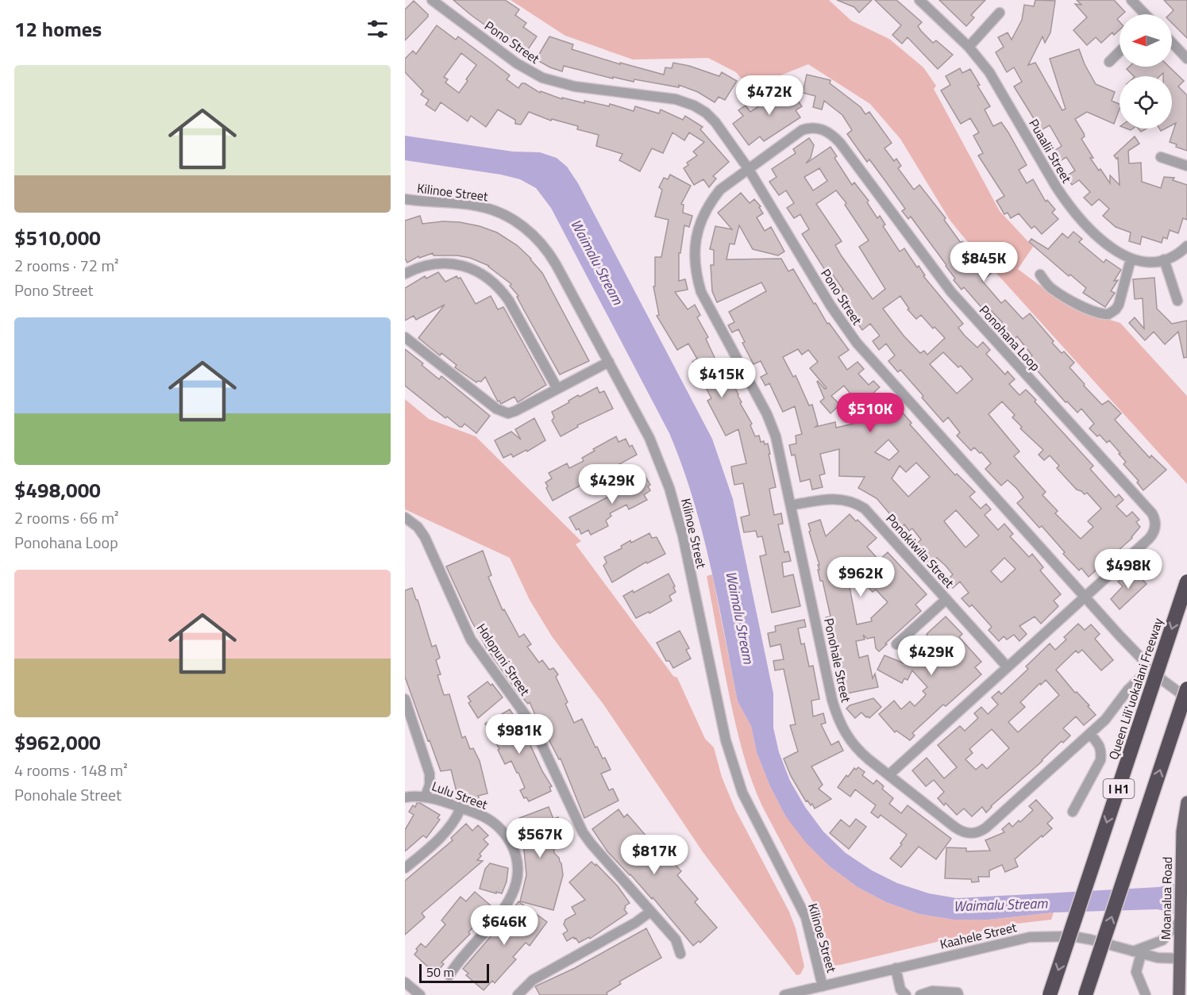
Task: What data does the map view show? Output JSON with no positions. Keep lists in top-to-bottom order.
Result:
{
  "streets": {
    "highway": ["Queen Liliʻuokalani Freeway", "I H1"],
    "main road": ["Moanalua Road"],
    "street": [
      "Pono Street",
      "Puaalii Street",
      "Kilinoe Street",
      "Ponohana Loop",
      "Ponokiwila Street",
      "Holopuni Street",
      "Ponohale Street",
      "Lulu Street",
      "Kaahele Street"
    ]
  },
  "crossings": [
    ["Pono Street", "Ponohana Loop"],
    ["Pono Street", "Ponohale Street"],
    ["Kilinoe Street", "Kaahele Street"],
    ["Ponohana Loop", "Ponokiwila Street"],
    ["Ponohana Loop", "Ponohale Street"],
    ["Ponokiwila Street", "Ponohale Street"],
    ["Moanalua Road", "Kaahele Street"]
  ],
  "water": ["Waimalu Stream"],
  "scale_bar": "50 m",
  "north": "left",
  "page": {
    "heading": "12 homes",
    "list": [
      {
        "name": "$510,000",
        "note": "2 rooms · 72 m² · Pono Street"
      },
      {
        "name": "$498,000",
        "note": "2 rooms · 66 m² · Ponohana Loop"
      },
      {
        "name": "$962,000",
        "note": "4 rooms · 148 m² · Ponohale Street"
      }
    ],
    "price": [
      "$472K",
      "$845K",
      "$415K",
      "$510K",
      "$429K",
      "$498K",
      "$962K",
      "$429K",
      "$981K",
      "$567K",
      "$817K",
      "$646K"
    ],
    "scale": "50 m"
  }
}
